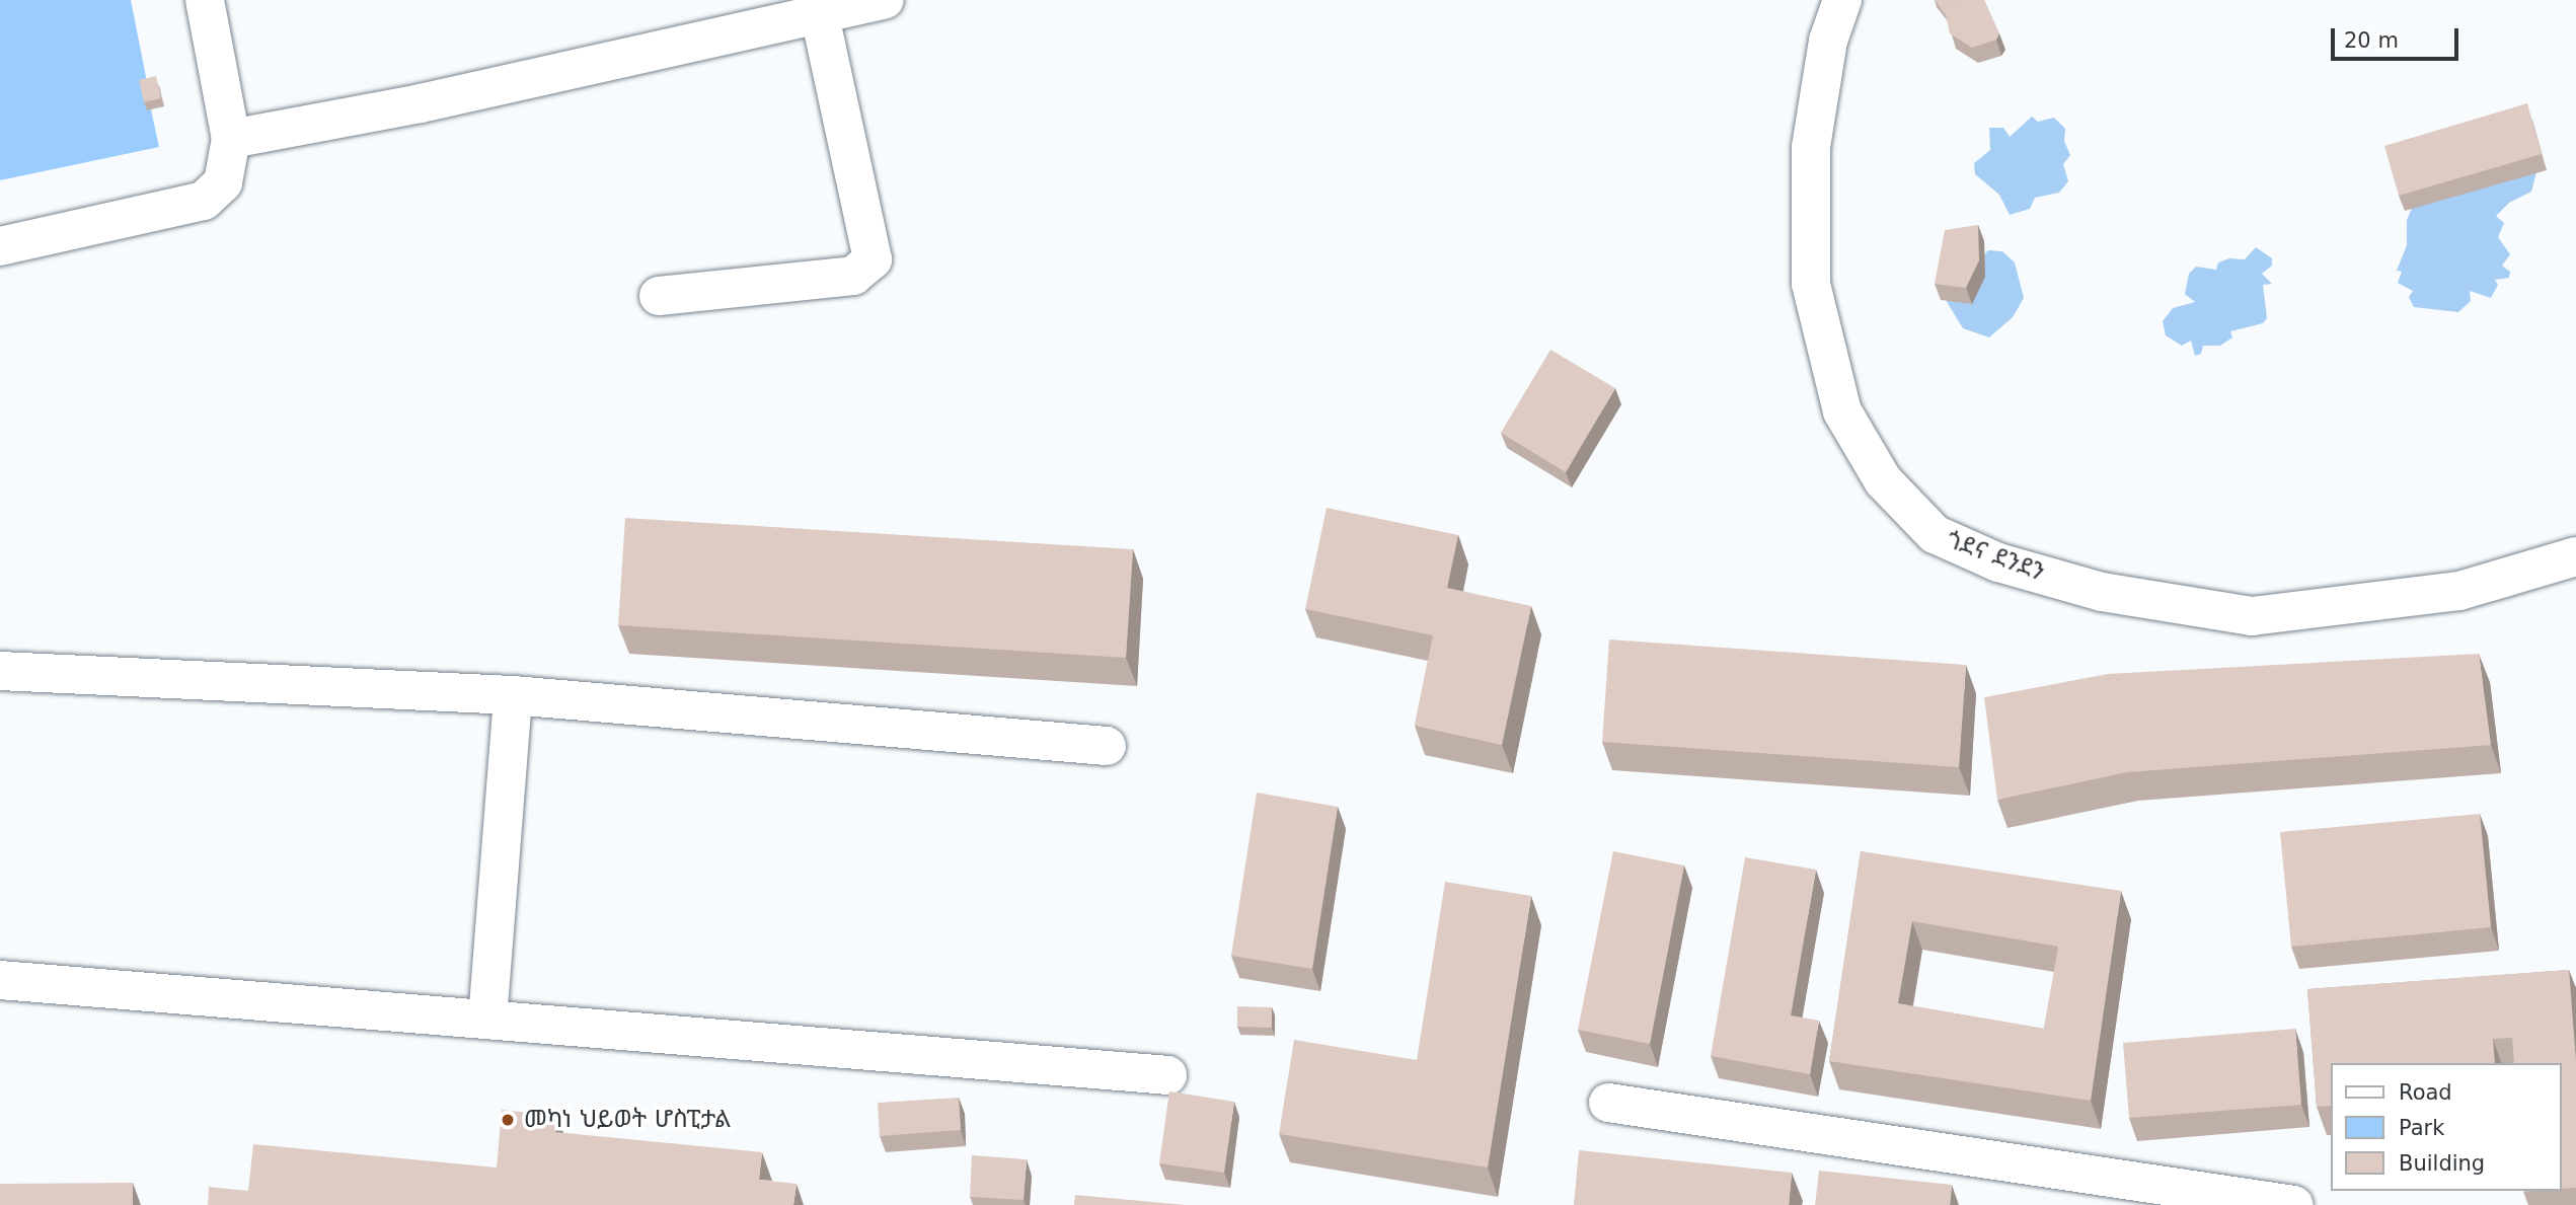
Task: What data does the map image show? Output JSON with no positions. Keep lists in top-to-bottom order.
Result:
{
  "streets": {
    "street": ["ጎደና ደንደን"]
  },
  "places": ["መካነ ህይወት ሆስፒታል"],
  "legend": ["Road", "Park", "Building"],
  "scale_bar": "20 m"
}
